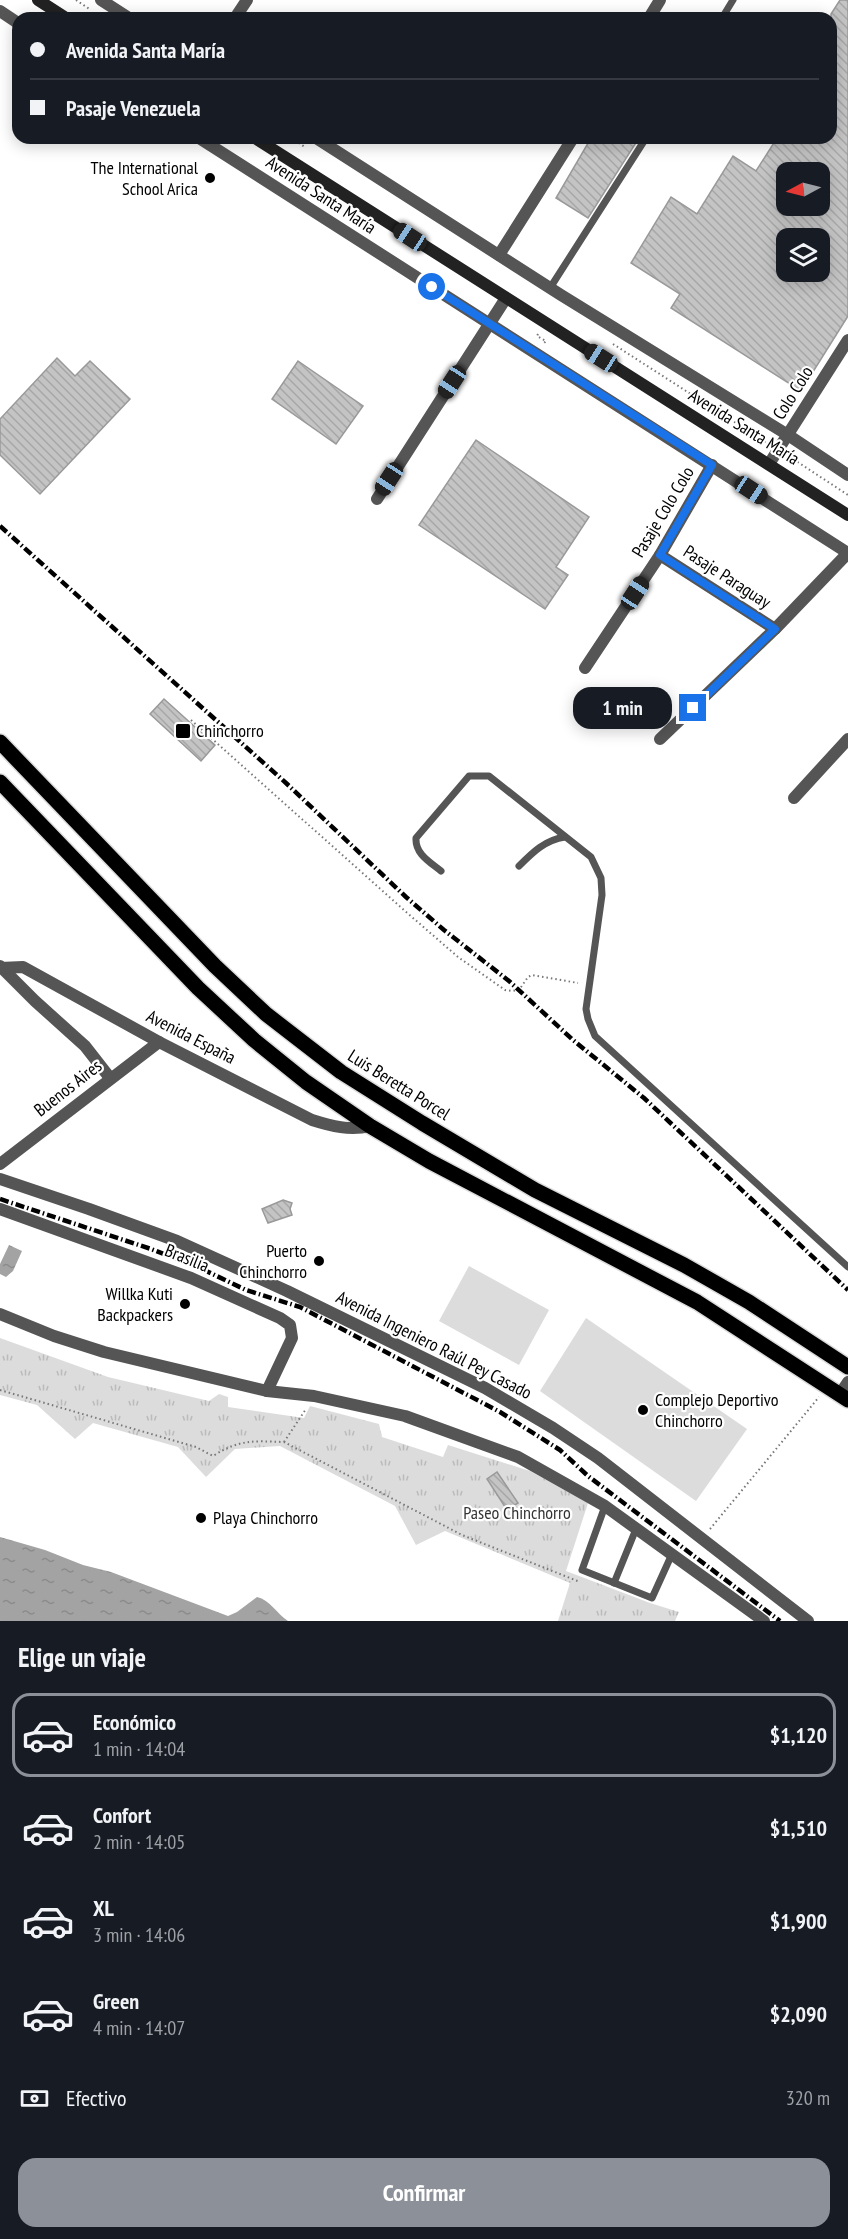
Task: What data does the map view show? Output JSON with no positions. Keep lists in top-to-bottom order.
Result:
{
  "streets": {
    "main road": ["Avenida Santa María", "Luis Beretta Porcel"],
    "street": [
      "Colo Colo",
      "Pasaje Colo Colo",
      "Pasaje Paraguay",
      "Avenida España",
      "Buenos Aires",
      "Brasilia",
      "Avenida Ingeniero Raúl Pey Casado"
    ]
  },
  "crossings": [
    ["Avenida Santa María", "Colo Colo"],
    ["Avenida Santa María", "Pasaje Colo Colo"],
    ["Pasaje Colo Colo", "Pasaje Paraguay"],
    ["Avenida España", "Buenos Aires"]
  ],
  "parks": ["Paseo Chinchorro"],
  "places": {
    "other": [
      "The International School Arica",
      "Puerto Chinchorro",
      "Willka Kuti Backpackers",
      "Complejo Deportivo Chinchorro",
      "Playa Chinchorro"
    ],
    "transit": ["Chinchorro"]
  },
  "north": "left",
  "page": {
    "banner": ["Avenida Santa María", "Pasaje Venezuela"],
    "bubble": "1 min",
    "heading": "Elige un viaje",
    "list": [
      {
        "name": "Económico",
        "note": "1 min · 14:04",
        "value": "$1,120"
      },
      {
        "name": "Confort",
        "note": "2 min · 14:05",
        "value": "$1,510"
      },
      {
        "name": "XL",
        "note": "3 min · 14:06",
        "value": "$1,900"
      },
      {
        "name": "Green",
        "note": "4 min · 14:07",
        "value": "$2,090"
      }
    ],
    "pay": ["Efectivo", "320 m"],
    "buttons": "Confirmar"
  }
}
